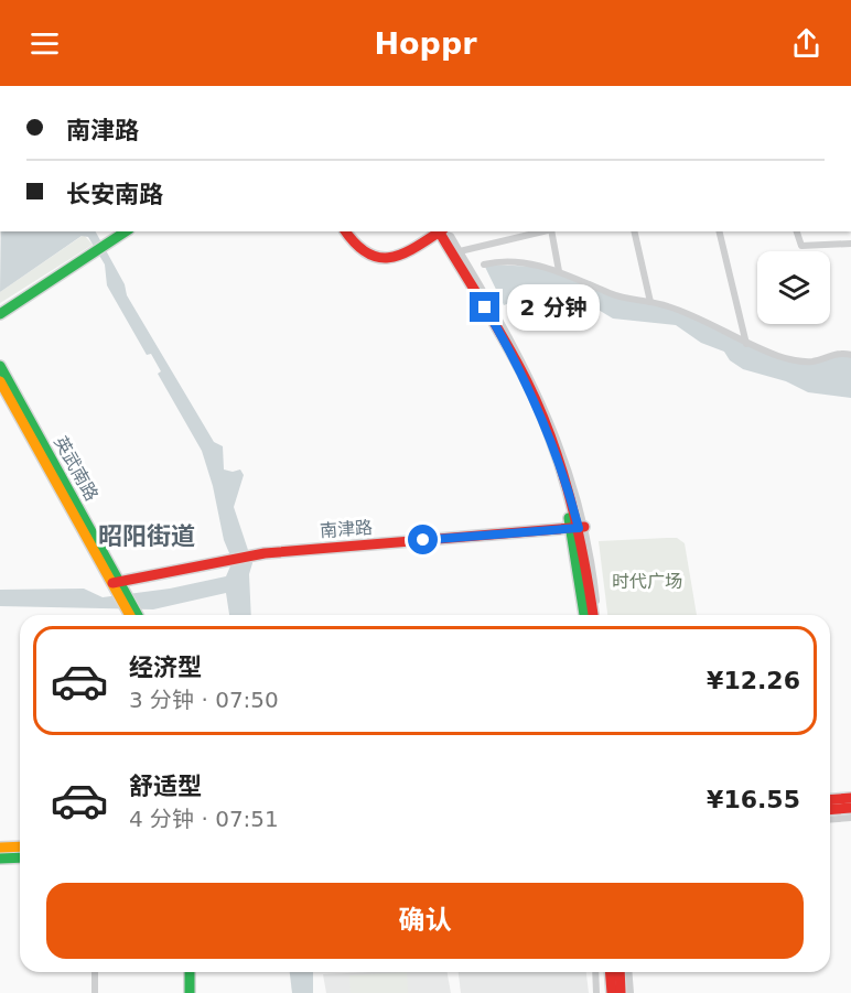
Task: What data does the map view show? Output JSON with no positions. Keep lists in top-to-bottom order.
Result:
{
  "streets": {
    "main road": ["英武南路", "南津路"]
  },
  "crossings": [
    ["英武南路", "南津路"]
  ],
  "districts": ["昭阳街道"],
  "parks": ["时代广场"],
  "page": {
    "header": "Hoppr",
    "banner": ["南津路", "长安南路"],
    "bubble": "2 分钟",
    "list": [
      {
        "name": "经济型",
        "note": "3 分钟 · 07:50",
        "value": "¥12.26"
      },
      {
        "name": "舒适型",
        "note": "4 分钟 · 07:51",
        "value": "¥16.55"
      }
    ],
    "buttons": "确认"
  }
}
